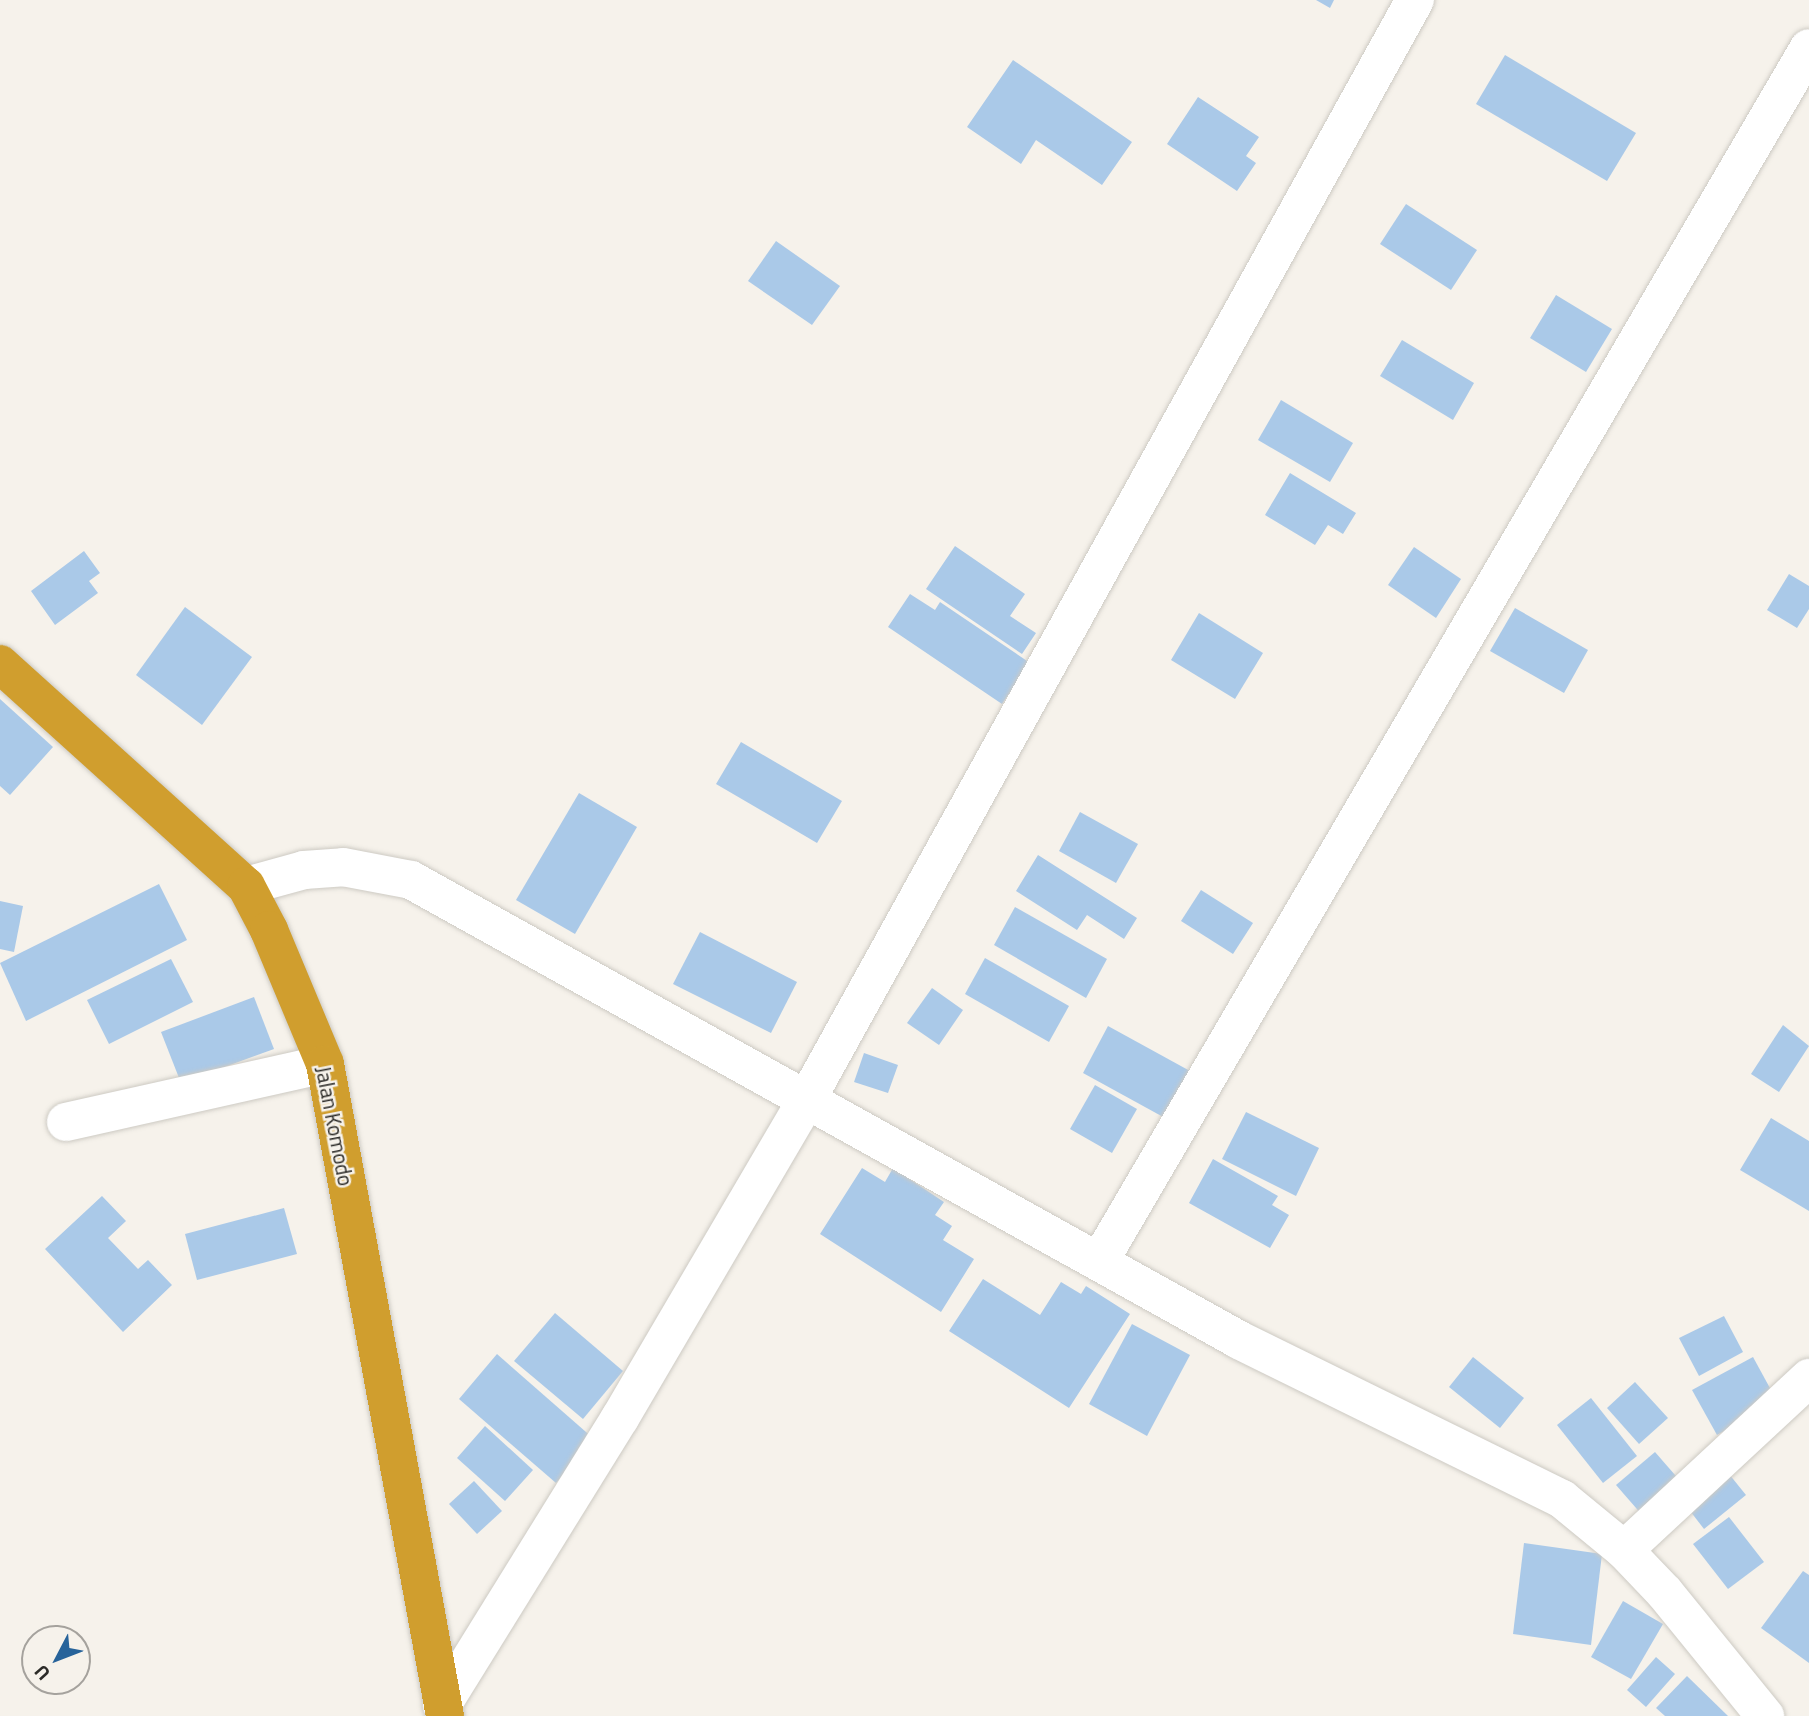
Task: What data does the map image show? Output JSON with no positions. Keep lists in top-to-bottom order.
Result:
{
  "streets": {
    "highway": ["Jalan Komodo"]
  },
  "north": "bottom left"
}
